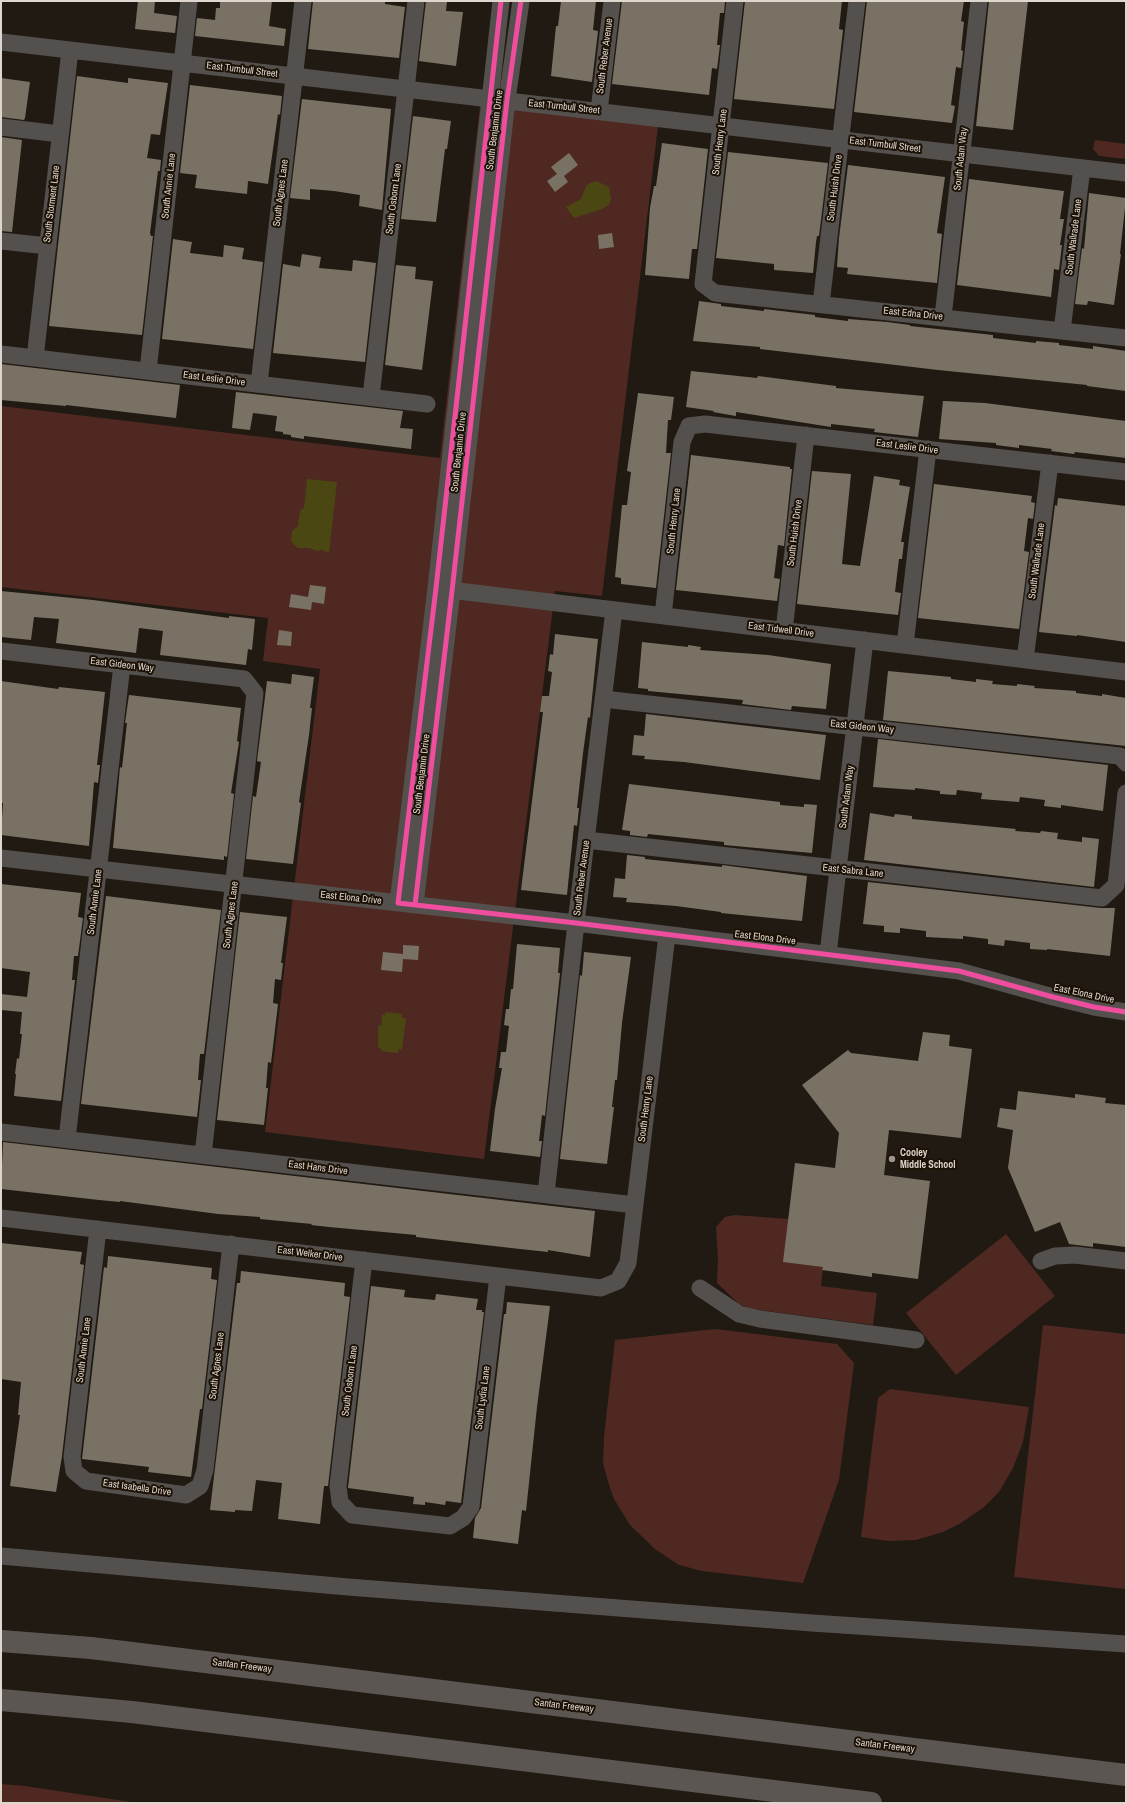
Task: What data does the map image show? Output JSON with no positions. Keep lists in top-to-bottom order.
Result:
{
  "streets": {
    "highway": ["Santan Freeway"],
    "street": [
      "South Reber Avenue",
      "East Turnbull Street",
      "South Benjamin Drive",
      "South Henry Lane",
      "South Adam Way",
      "South Annie Lane",
      "South Huish Drive",
      "South Agnes Lane",
      "South Osborn Lane",
      "South Storment Lane",
      "South Wallrade Lane",
      "East Edna Drive",
      "East Leslie Drive",
      "East Tidwell Drive",
      "East Gideon Way",
      "East Sabra Lane",
      "East Elona Drive",
      "East Hans Drive",
      "East Welker Drive",
      "South Lydia Lane",
      "East Isabella Drive"
    ]
  },
  "crossings": [
    ["South Reber Avenue", "East Turnbull Street"],
    ["South Reber Avenue", "East Tidwell Drive"],
    ["South Reber Avenue", "East Gideon Way"],
    ["South Reber Avenue", "East Sabra Lane"],
    ["South Reber Avenue", "East Elona Drive"],
    ["South Reber Avenue", "East Hans Drive"],
    ["East Turnbull Street", "South Benjamin Drive"],
    ["East Turnbull Street", "South Henry Lane"],
    ["East Turnbull Street", "South Adam Way"],
    ["East Turnbull Street", "South Annie Lane"],
    ["East Turnbull Street", "South Huish Drive"],
    ["East Turnbull Street", "South Agnes Lane"],
    ["East Turnbull Street", "South Osborn Lane"],
    ["East Turnbull Street", "South Storment Lane"],
    ["East Turnbull Street", "South Wallrade Lane"],
    ["South Benjamin Drive", "East Tidwell Drive"],
    ["South Benjamin Drive", "East Elona Drive"],
    ["South Henry Lane", "East Edna Drive"],
    ["South Henry Lane", "East Leslie Drive"],
    ["South Henry Lane", "East Tidwell Drive"],
    ["South Henry Lane", "East Elona Drive"],
    ["South Henry Lane", "East Hans Drive"],
    ["South Henry Lane", "East Welker Drive"],
    ["South Adam Way", "East Edna Drive"],
    ["South Adam Way", "East Tidwell Drive"],
    ["South Adam Way", "East Gideon Way"],
    ["South Adam Way", "East Sabra Lane"],
    ["South Adam Way", "East Elona Drive"],
    ["South Annie Lane", "East Leslie Drive"],
    ["South Annie Lane", "East Gideon Way"],
    ["South Annie Lane", "East Elona Drive"],
    ["South Annie Lane", "East Hans Drive"],
    ["South Annie Lane", "East Welker Drive"],
    ["South Annie Lane", "East Isabella Drive"],
    ["South Huish Drive", "East Edna Drive"],
    ["South Huish Drive", "East Leslie Drive"],
    ["South Huish Drive", "East Tidwell Drive"],
    ["South Agnes Lane", "East Leslie Drive"],
    ["South Agnes Lane", "East Gideon Way"],
    ["South Agnes Lane", "East Elona Drive"],
    ["South Agnes Lane", "East Hans Drive"],
    ["South Agnes Lane", "East Welker Drive"],
    ["South Agnes Lane", "East Isabella Drive"],
    ["South Osborn Lane", "East Leslie Drive"],
    ["South Osborn Lane", "East Welker Drive"],
    ["South Osborn Lane", "South Lydia Lane"],
    ["South Storment Lane", "East Leslie Drive"],
    ["South Wallrade Lane", "East Edna Drive"],
    ["South Wallrade Lane", "East Leslie Drive"],
    ["South Wallrade Lane", "East Tidwell Drive"],
    ["East Welker Drive", "South Lydia Lane"]
  ],
  "places": ["Cooley Middle School"]
}
